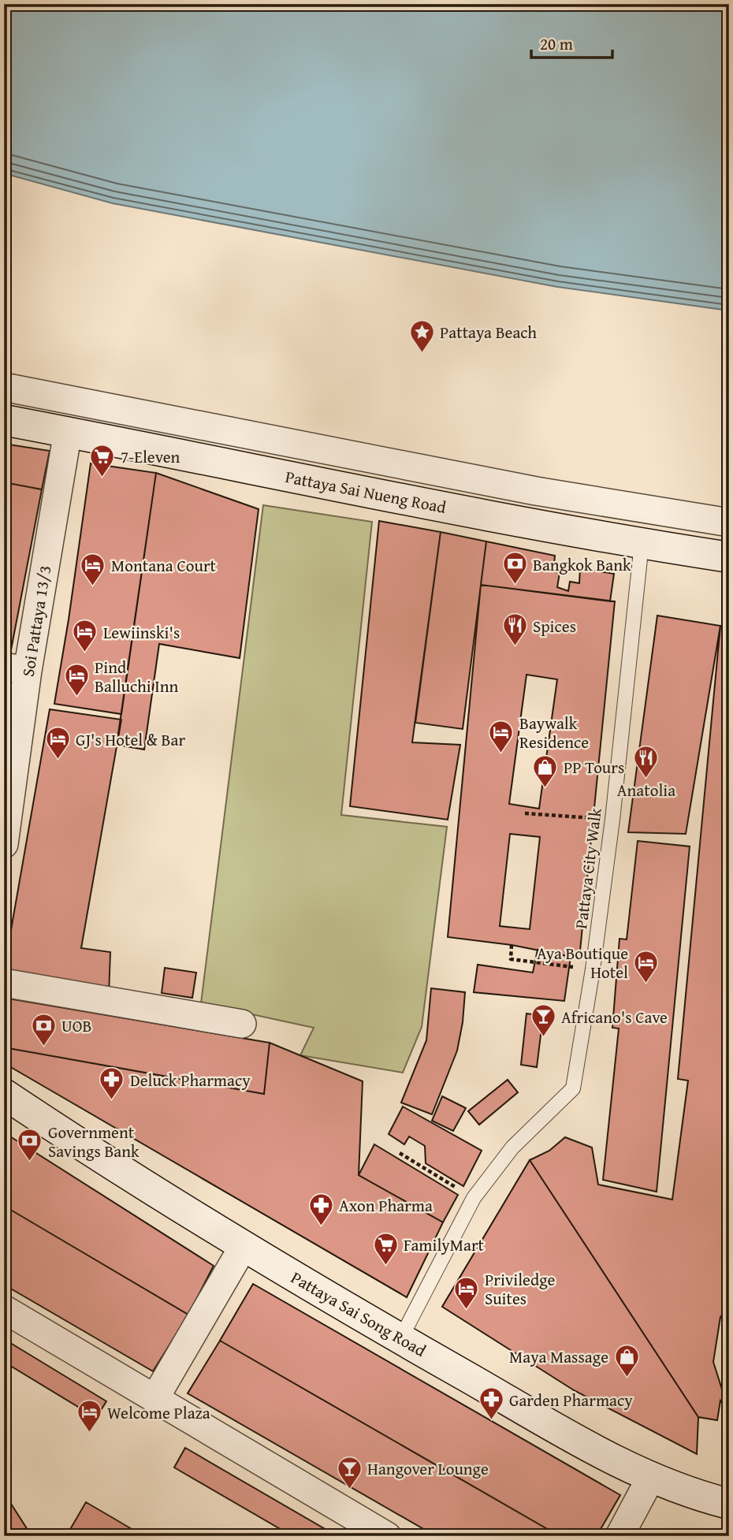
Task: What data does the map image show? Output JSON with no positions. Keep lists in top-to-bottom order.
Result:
{
  "streets": {
    "main road": ["Pattaya Sai Nueng Road", "Pattaya Sai Song Road"],
    "street": ["Soi Pattaya 13/3"],
    "lane": ["Pattaya City Walk"]
  },
  "crossings": [
    ["Pattaya Sai Nueng Road", "Soi Pattaya 13/3"],
    ["Pattaya Sai Nueng Road", "Pattaya City Walk"],
    ["Pattaya City Walk", "Pattaya Sai Song Road"]
  ],
  "places": {
    "place": ["Pattaya Beach"],
    "supermarket": ["7-Eleven", "FamilyMart"],
    "bank": ["Bangkok Bank", "UOB", "Government Savings Bank"],
    "hotel": [
      "Montana Court",
      "Lewiinski's",
      "Pind Balluchi Inn",
      "Baywalk Residence",
      "GJ's Hotel & Bar",
      "Aya Boutique Hotel",
      "Priviledge Suites",
      "Welcome Plaza"
    ],
    "restaurant": ["Spices", "Anatolia"],
    "shop": ["PP Tours", "Maya Massage"],
    "bar": ["Africano's Cave", "Hangover Lounge"],
    "pharmacy": ["Deluck Pharmacy", "Axon Pharma", "Garden Pharmacy"]
  },
  "scale_bar": "20 m"
}
